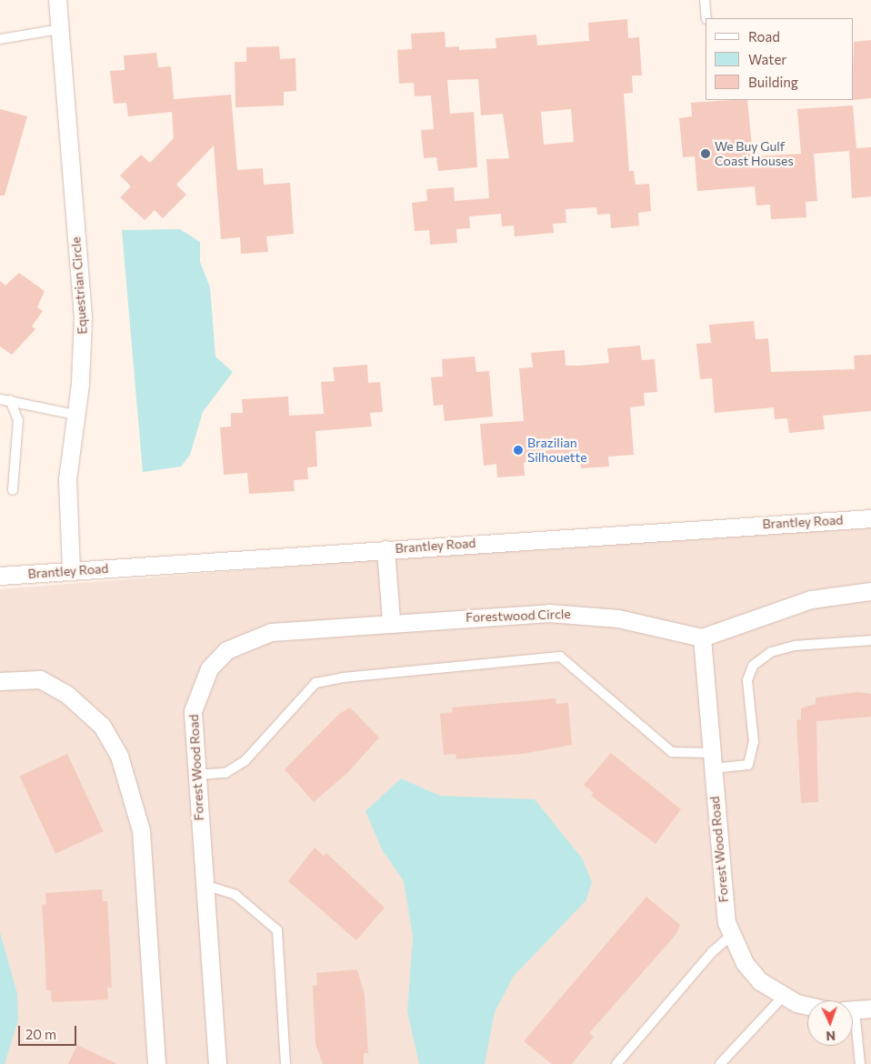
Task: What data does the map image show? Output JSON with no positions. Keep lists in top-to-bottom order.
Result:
{
  "streets": {
    "street": [
      "Equestrian Circle",
      "Brantley Road",
      "Forestwood Circle",
      "Forest Wood Road"
    ]
  },
  "crossings": [
    ["Equestrian Circle", "Brantley Road"],
    ["Forestwood Circle", "Forest Wood Road"]
  ],
  "places": ["We Buy Gulf Coast Houses", "Brazilian Silhouette"],
  "legend": ["Road", "Water", "Building"],
  "scale_bar": "20 m",
  "north": "bottom"
}
